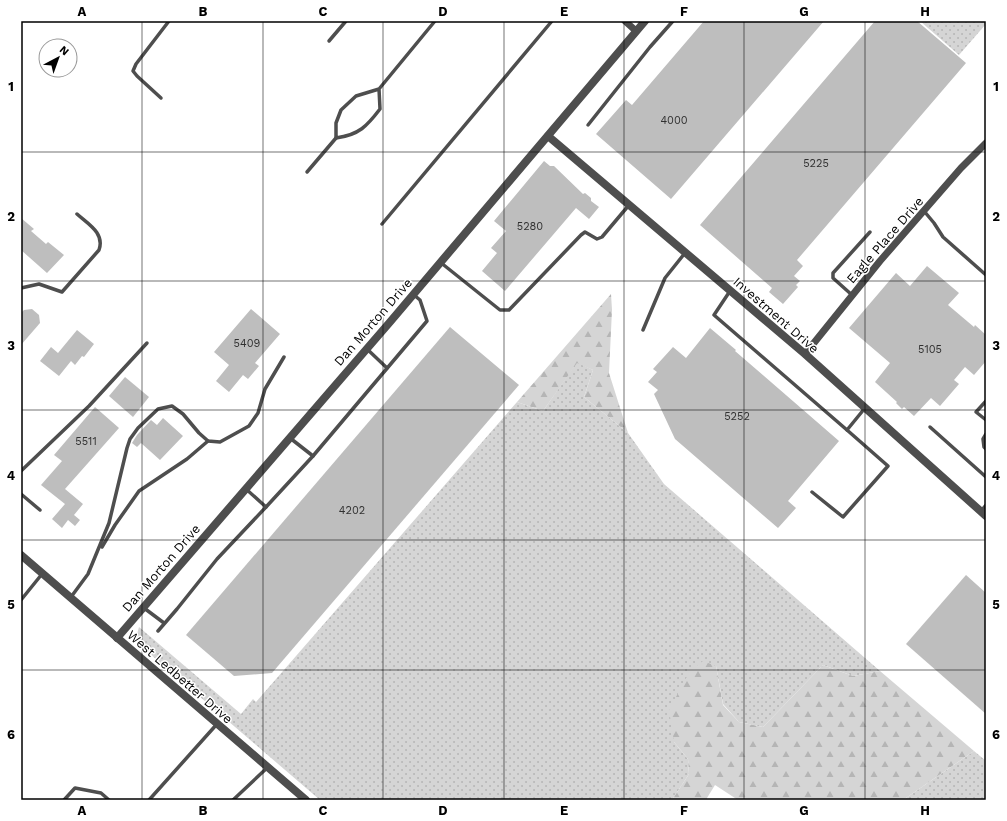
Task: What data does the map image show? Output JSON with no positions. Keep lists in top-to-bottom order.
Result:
{
  "streets": {
    "street": [
      "Eagle Place Drive",
      "Investment Drive",
      "Dan Morton Drive",
      "West Ledbetter Drive"
    ]
  },
  "crossings": [
    ["Eagle Place Drive", "Investment Drive"],
    ["Investment Drive", "Dan Morton Drive"],
    ["Dan Morton Drive", "West Ledbetter Drive"]
  ],
  "house_numbers": [
    "4000",
    "5225",
    "5280",
    "5409",
    "5105",
    "5252",
    "5511",
    "4202"
  ],
  "north": "top right",
  "grid": {
    "columns": [
      "A",
      "B",
      "C",
      "D",
      "E",
      "F",
      "G",
      "H"
    ],
    "rows": [
      "1",
      "2",
      "3",
      "4",
      "5",
      "6"
    ]
  }
}
